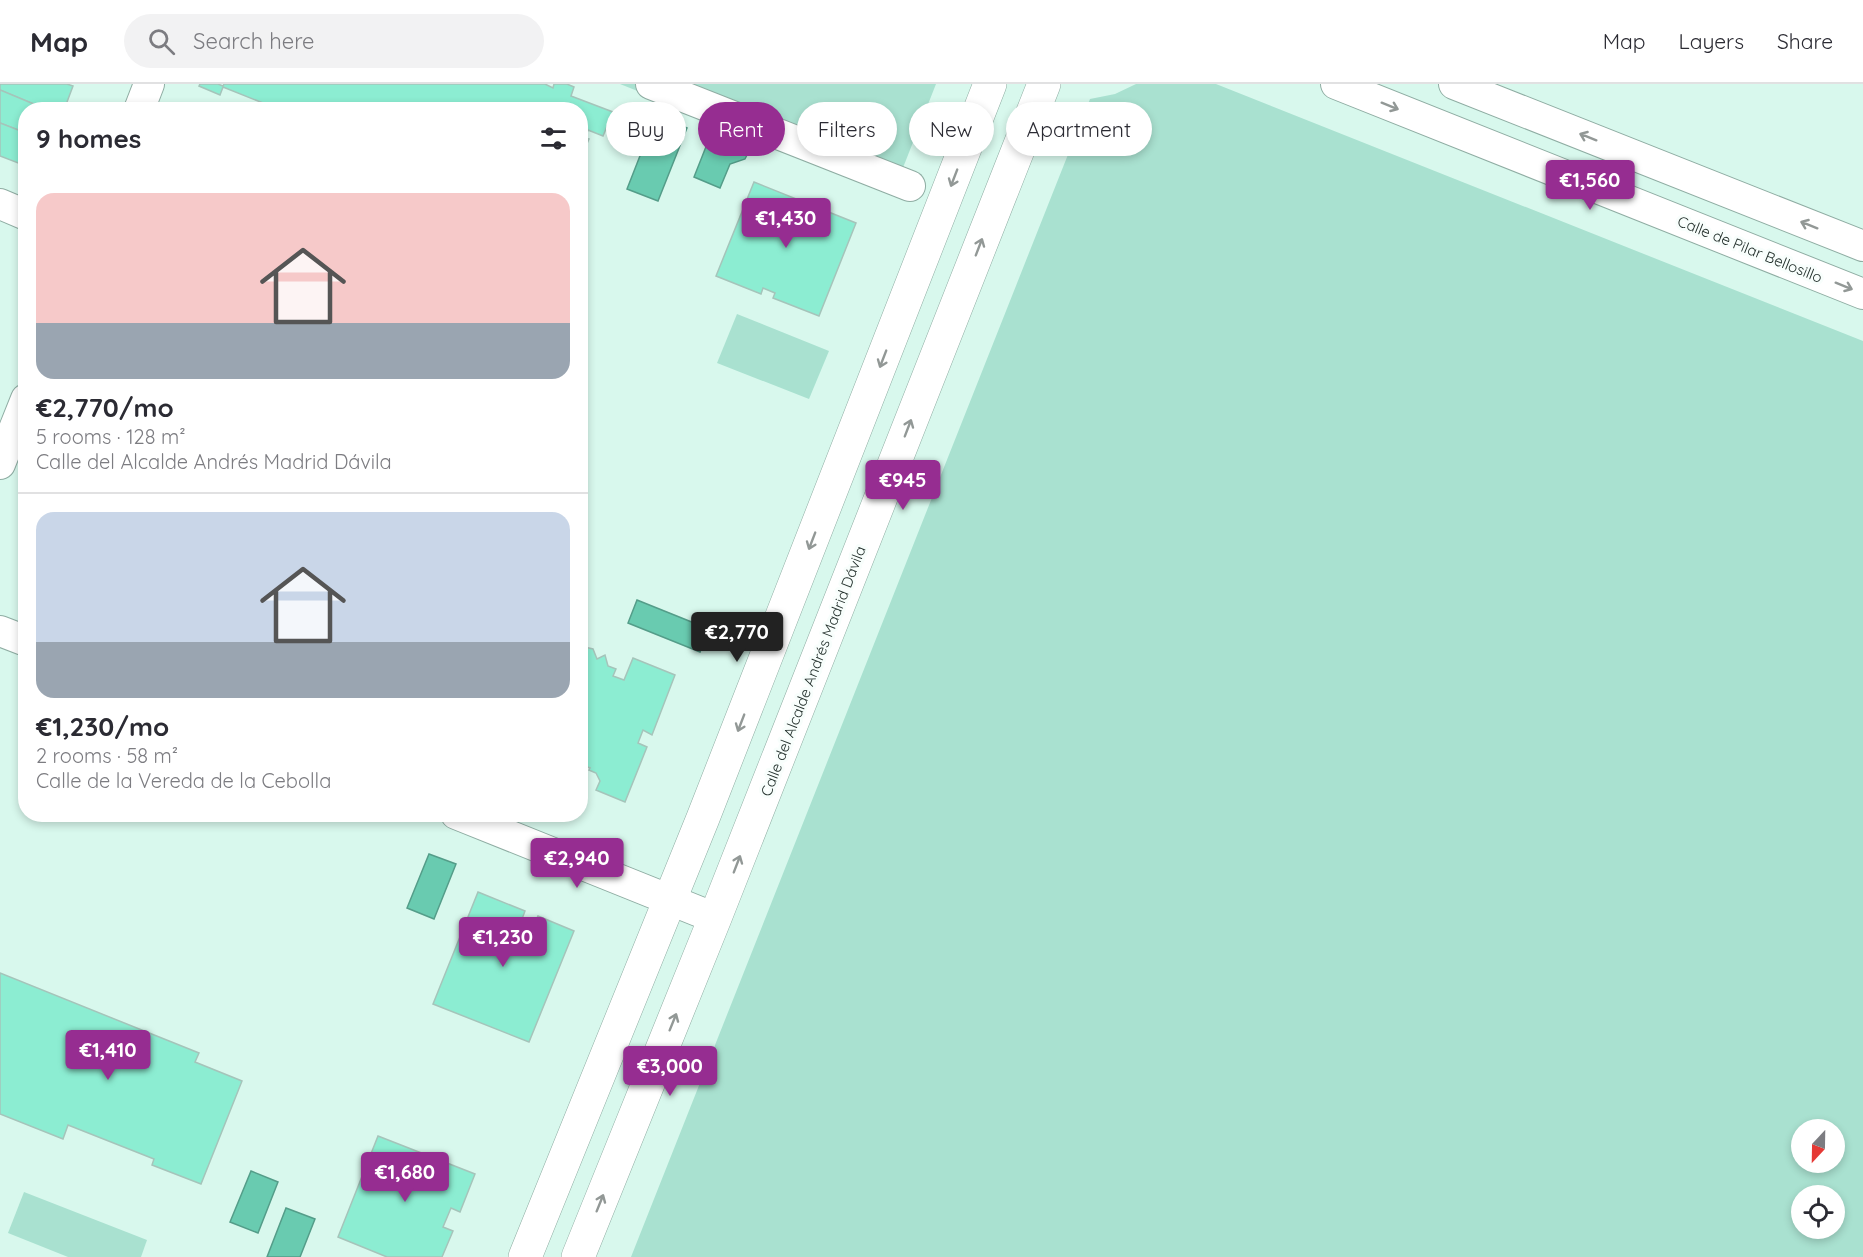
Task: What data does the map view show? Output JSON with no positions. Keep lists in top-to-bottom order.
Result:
{
  "streets": {
    "main road": ["Calle del Alcalde Andrés Madrid Dávila"],
    "street": ["Calle de Pilar Bellosillo"]
  },
  "north": "bottom",
  "page": {
    "header": "Map",
    "search": "Search here",
    "nav": ["Map", "Layers", "Share"],
    "chip": [
      "Buy",
      "Rent",
      "Filters",
      "New",
      "Apartment"
    ],
    "heading": "9 homes",
    "price": [
      "€1,560",
      "€1,430",
      "€945",
      "€2,770",
      "€2,940",
      "€1,230",
      "€1,410",
      "€3,000",
      "€1,680"
    ],
    "list": [
      {
        "name": "€2,770/mo",
        "note": "5 rooms · 128 m² · Calle del Alcalde Andrés Madrid Dávila"
      },
      {
        "name": "€1,230/mo",
        "note": "2 rooms · 58 m² · Calle de la Vereda de la Cebolla"
      }
    ]
  }
}
